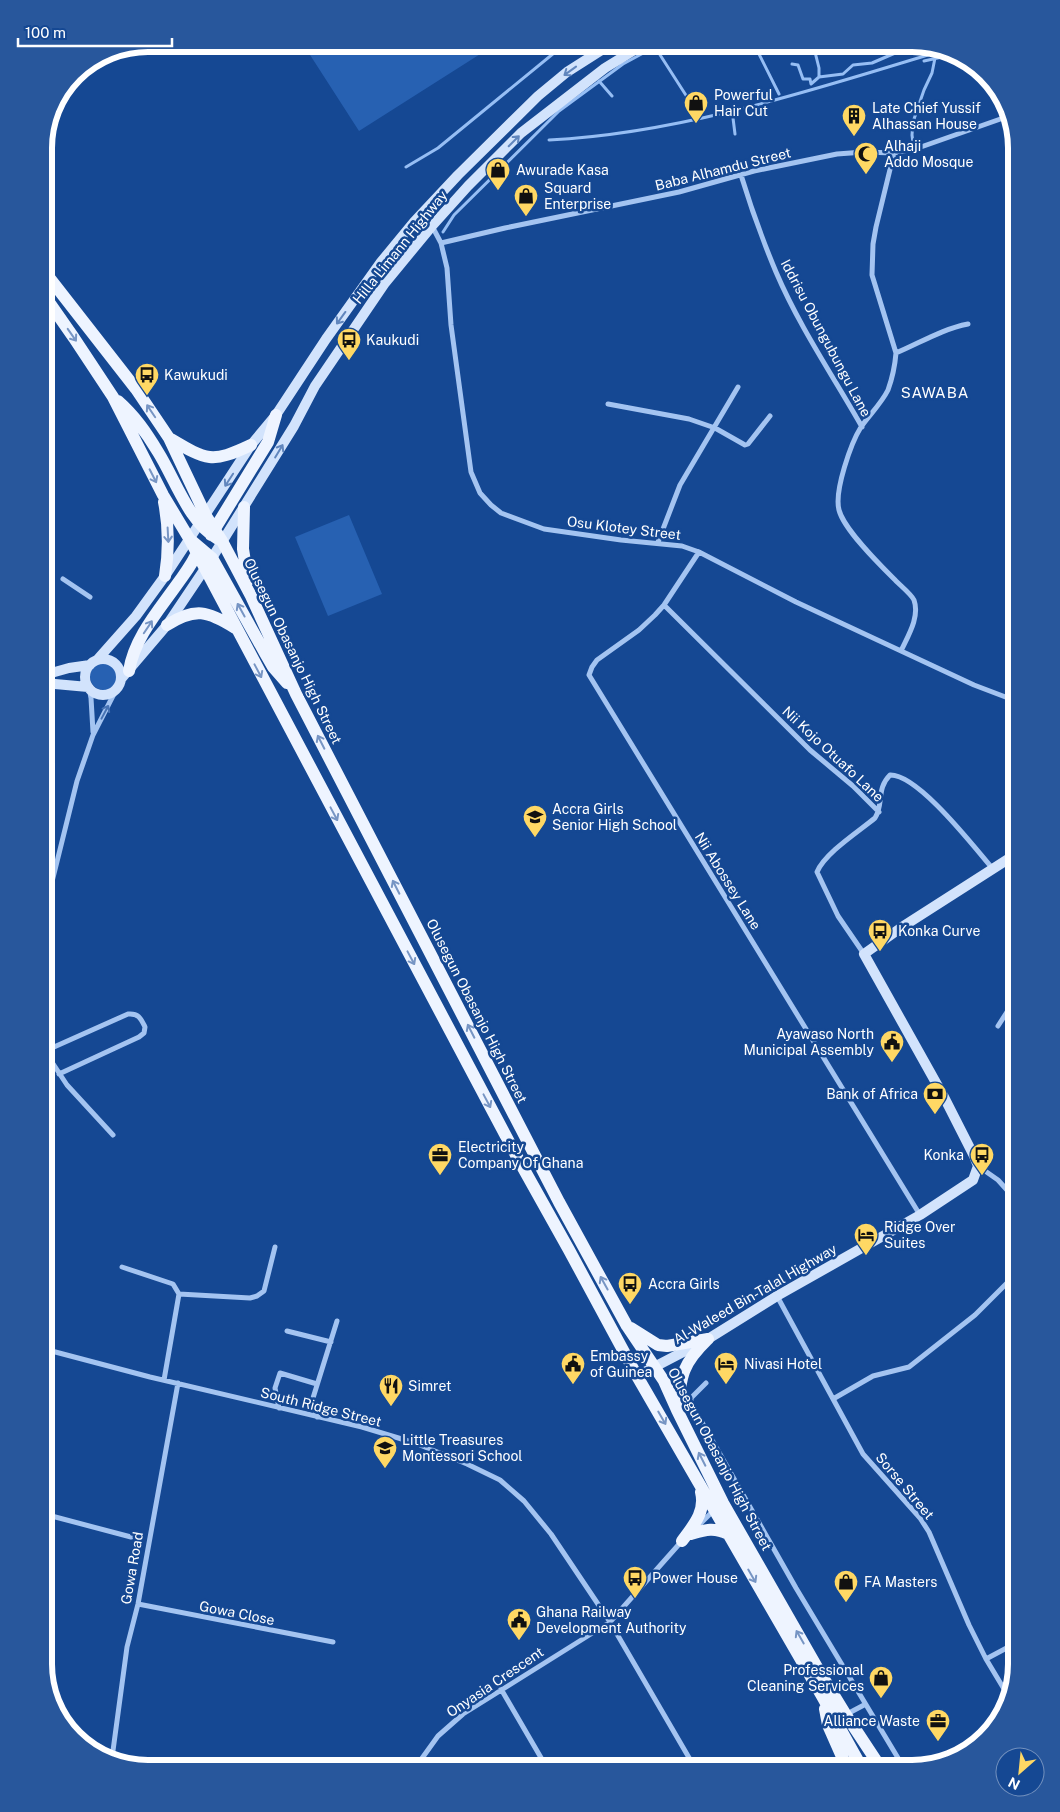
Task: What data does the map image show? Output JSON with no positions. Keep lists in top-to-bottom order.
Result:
{
  "streets": {
    "main road": ["Hilla Limann Highway", "Olusegun Obasanjo High Street", "Al-Waleed Bin-Talal Highway"],
    "street": [
      "Baba Alhamdu Street",
      "Iddrisu Obungubungu Lane",
      "Osu Klotey Street",
      "Nii Kojo Otuafo Lane",
      "Nii Abossey Lane",
      "South Ridge Street",
      "Sorse Street",
      "Gowa Road",
      "Gowa Close",
      "Onyasia Crescent"
    ]
  },
  "crossings": [
    ["Baba Alhamdu Street", "Iddrisu Obungubungu Lane"],
    ["Baba Alhamdu Street", "Osu Klotey Street"],
    ["Hilla Limann Highway", "Osu Klotey Street"],
    ["Hilla Limann Highway", "Olusegun Obasanjo High Street"],
    ["Osu Klotey Street", "Nii Abossey Lane"],
    ["Olusegun Obasanjo High Street", "Al-Waleed Bin-Talal Highway"],
    ["Olusegun Obasanjo High Street", "Onyasia Crescent"],
    ["Nii Kojo Otuafo Lane", "Nii Abossey Lane"],
    ["Nii Abossey Lane", "Al-Waleed Bin-Talal Highway"],
    ["Al-Waleed Bin-Talal Highway", "Sorse Street"],
    ["South Ridge Street", "Gowa Road"],
    ["South Ridge Street", "Onyasia Crescent"],
    ["Gowa Road", "Gowa Close"]
  ],
  "districts": ["SAWABA"],
  "places": {
    "shop": [
      "Powerful Hair Cut",
      "Awurade Kasa",
      "Squard Enterprise",
      "FA Masters",
      "Professional Cleaning Services"
    ],
    "building": ["Late Chief Yussif Alhassan House"],
    "mosque": ["Alhaji Addo Mosque"],
    "bus stop": [
      "Kaukudi",
      "Kawukudi",
      "Konka Curve",
      "Konka",
      "Accra Girls",
      "Power House"
    ],
    "school or university": ["Accra Girls Senior High School", "Little Treasures Montessori School"],
    "public building": ["Ayawaso North Municipal Assembly", "Embassy of Guinea", "Ghana Railway Development Authority"],
    "bank": ["Bank of Africa"],
    "office": ["Electricity Company Of Ghana", "Alliance Waste"],
    "hotel": ["Ridge Over Suites", "Nivasi Hotel"],
    "restaurant": ["Simret"]
  },
  "scale_bar": "100 m",
  "north": "bottom left"
}
